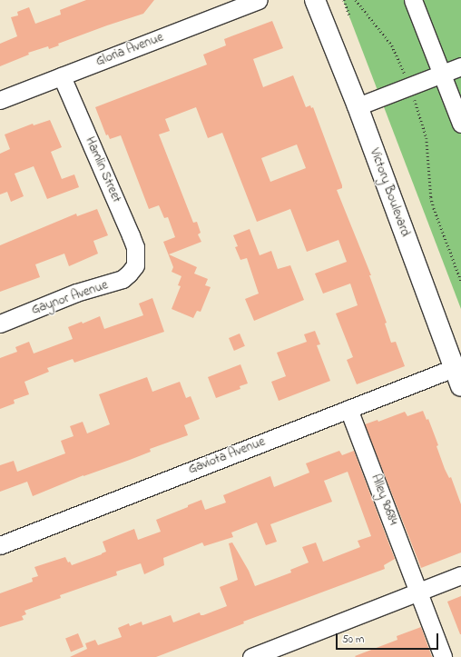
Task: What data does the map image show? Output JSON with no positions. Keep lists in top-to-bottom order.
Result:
{
  "streets": {
    "main road": ["Victory Boulevard"],
    "street": [
      "Gloria Avenue",
      "Hamlin Street",
      "Gaynor Avenue",
      "Gaviota Avenue",
      "Alley 90684"
    ]
  },
  "crossings": [
    ["Gloria Avenue", "Hamlin Street"],
    ["Hamlin Street", "Gaynor Avenue"],
    ["Victory Boulevard", "Gaviota Avenue"],
    ["Gaviota Avenue", "Alley 90684"]
  ],
  "scale_bar": "50 m"
}
